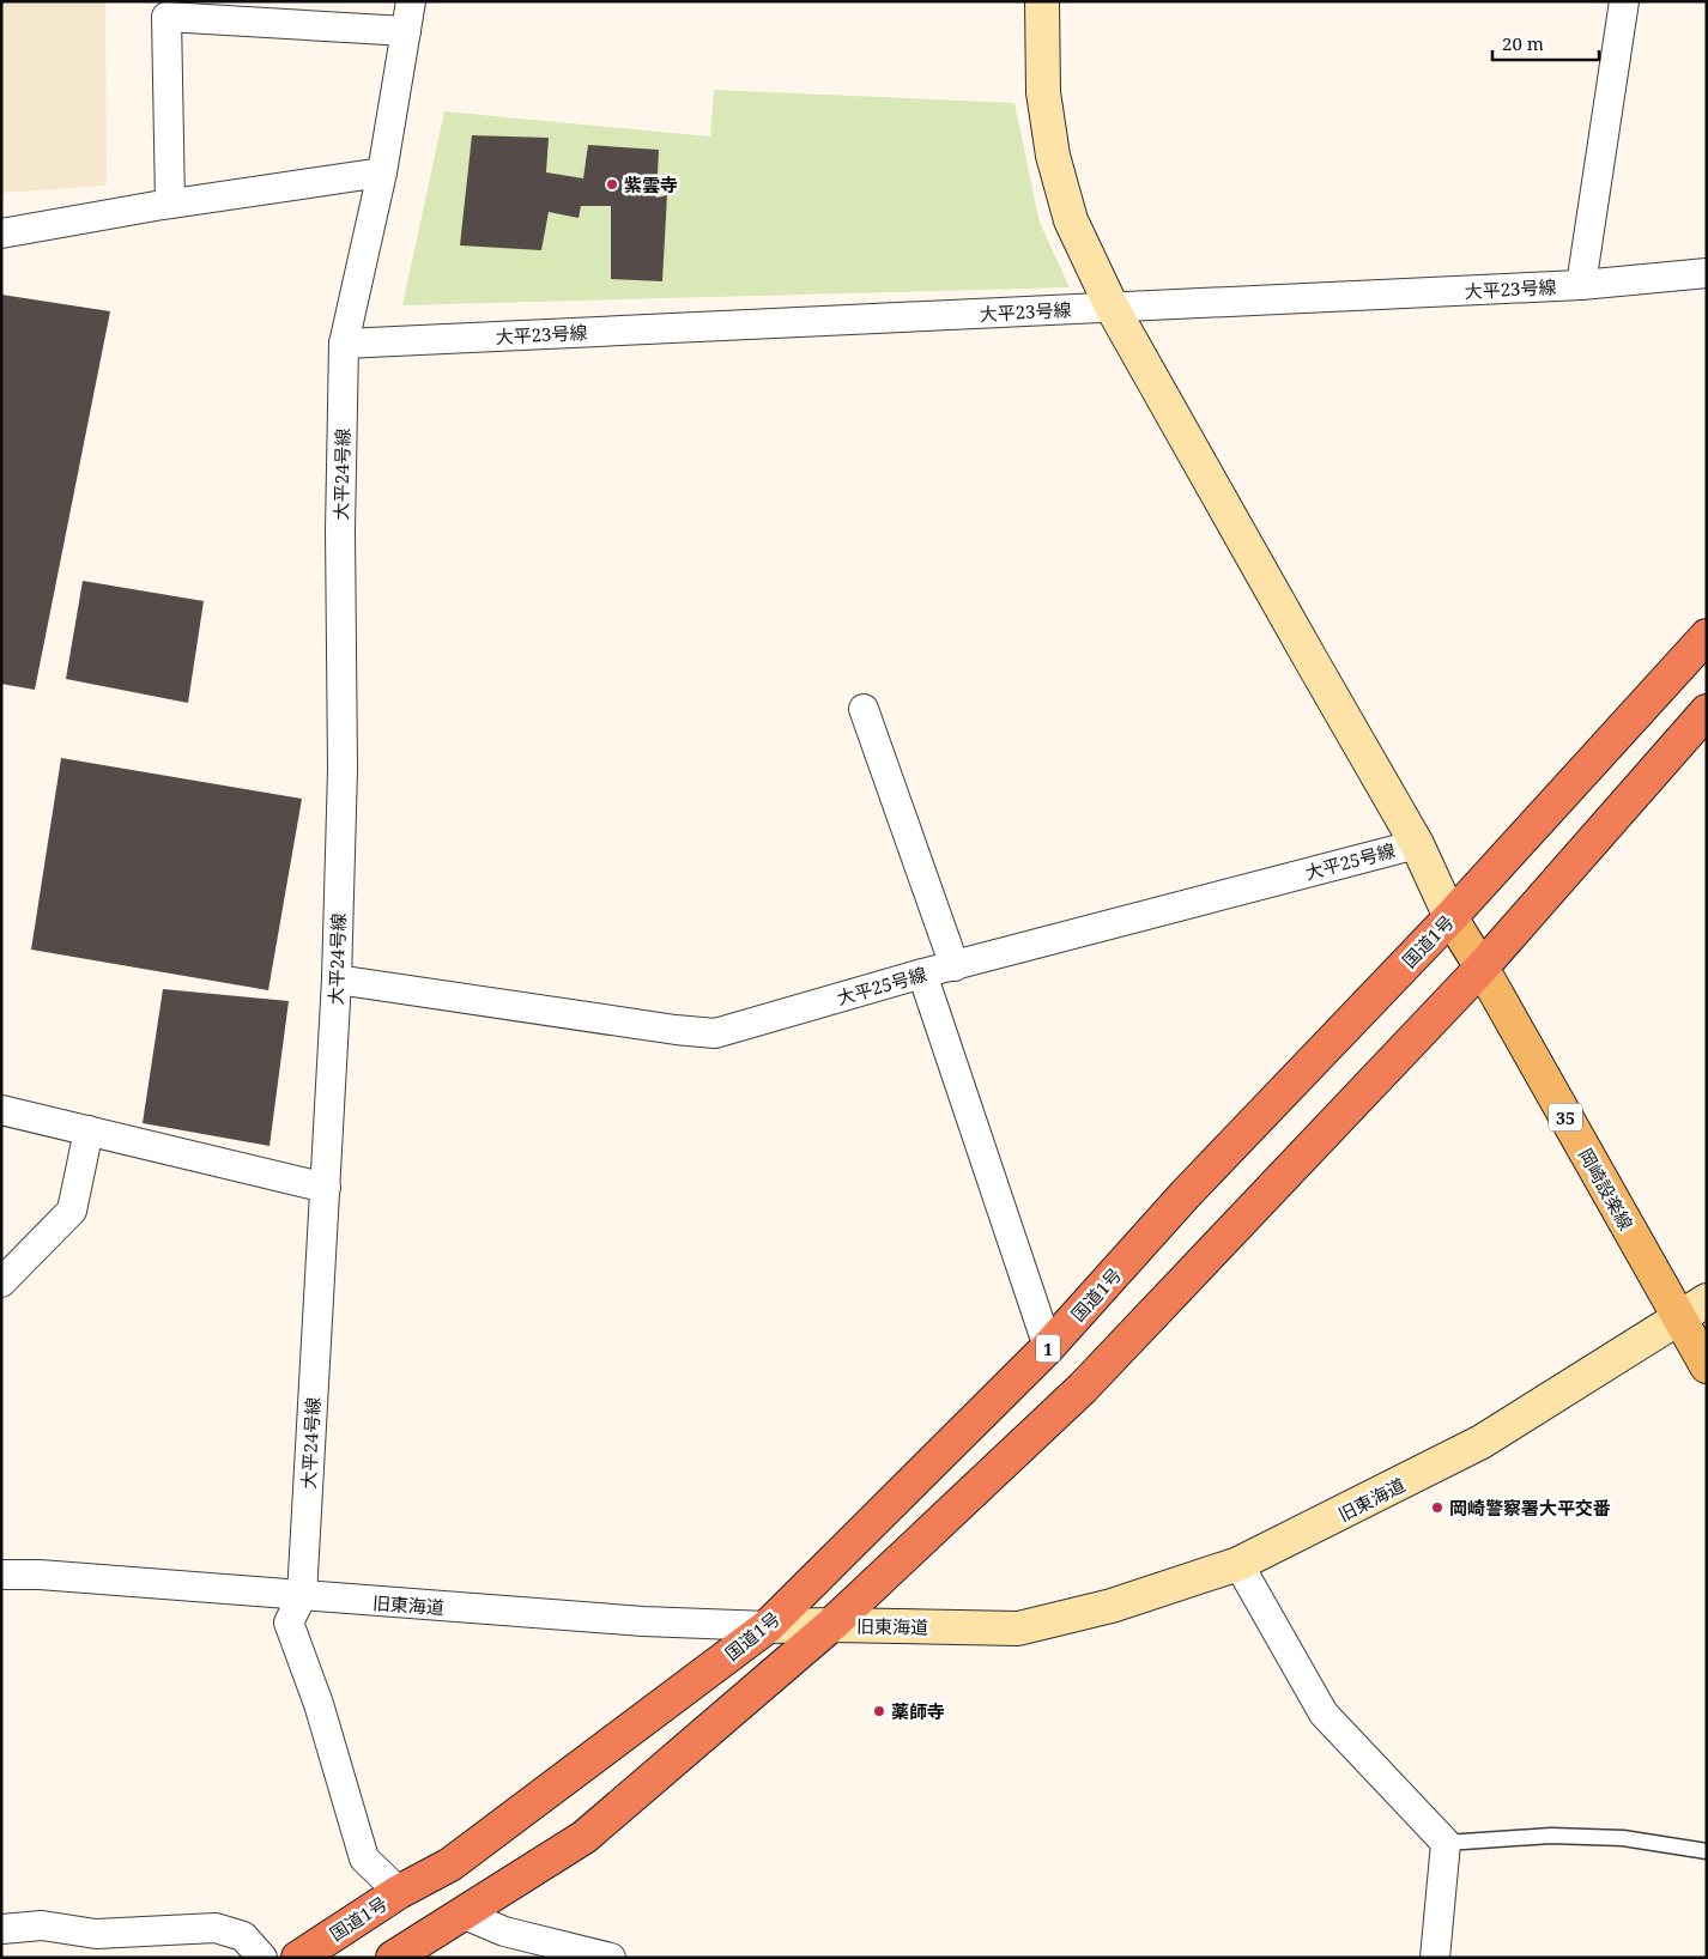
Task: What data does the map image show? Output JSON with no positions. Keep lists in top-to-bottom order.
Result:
{
  "streets": {
    "highway": ["国道1号", "1"],
    "main road": ["35", "岡崎設楽線"],
    "street": [
      "大平23号線",
      "大平24号線",
      "大平25号線",
      "旧東海道"
    ]
  },
  "crossings": [
    ["大平23号線", "大平24号線"],
    ["大平24号線", "大平25号線"],
    ["大平24号線", "国道1号"],
    ["大平24号線", "旧東海道"],
    ["国道1号", "岡崎設楽線"],
    ["国道1号", "旧東海道"],
    ["岡崎設楽線", "旧東海道"]
  ],
  "places": ["紫雲寺", "岡崎警察署大平交番", "薬師寺"],
  "scale_bar": "20 m"
}
